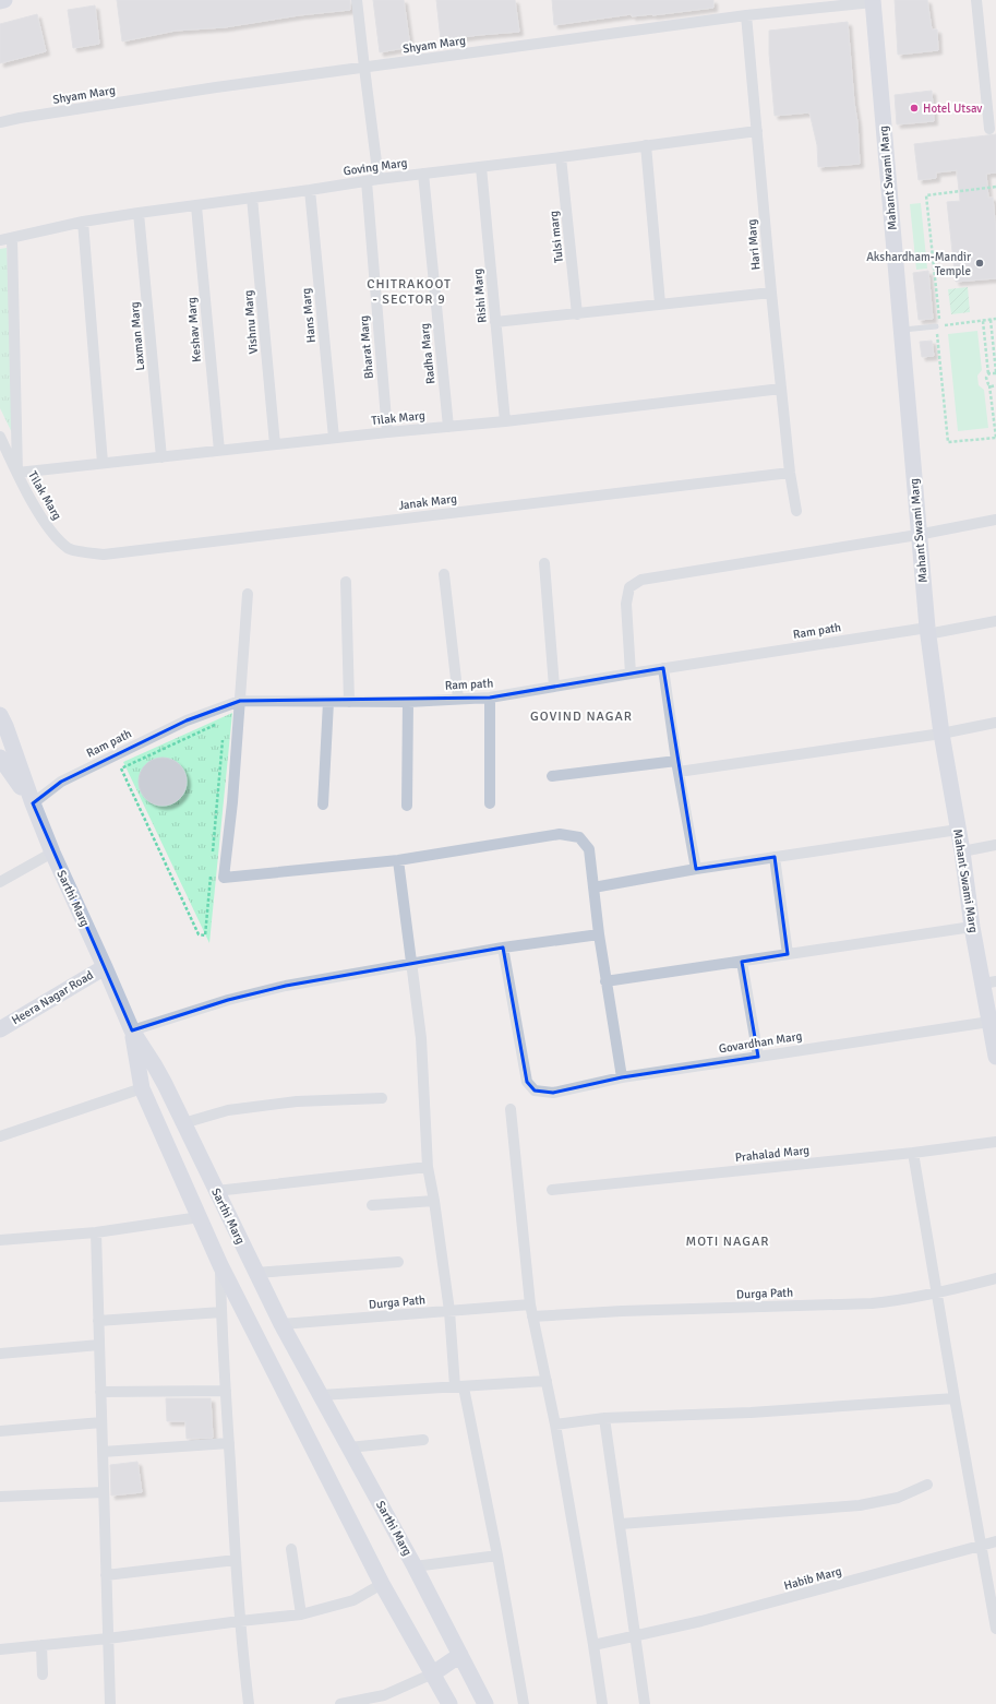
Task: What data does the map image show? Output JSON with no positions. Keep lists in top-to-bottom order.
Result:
{
  "streets": {
    "street": [
      "Shyam Marg",
      "Goving Marg",
      "Mahant Swami Marg",
      "Tulsi marg",
      "Hari Marg",
      "Rishi Marg",
      "Hans Marg",
      "Vishnu Marg",
      "Keshav Marg",
      "Laxman Marg",
      "Bharat Marg",
      "Radha Marg",
      "Tilak Marg",
      "Janak Marg",
      "Ram path",
      "Sarthi Marg",
      "Heera Nagar Road",
      "Govardhan Marg",
      "Prahalad Marg",
      "Durga Path",
      "Habib Marg"
    ]
  },
  "crossings": [
    ["Shyam Marg", "Mahant Swami Marg"],
    ["Shyam Marg", "Hari Marg"],
    ["Goving Marg", "Tulsi marg"],
    ["Goving Marg", "Hari Marg"],
    ["Goving Marg", "Rishi Marg"],
    ["Goving Marg", "Hans Marg"],
    ["Goving Marg", "Vishnu Marg"],
    ["Goving Marg", "Keshav Marg"],
    ["Goving Marg", "Laxman Marg"],
    ["Goving Marg", "Bharat Marg"],
    ["Goving Marg", "Radha Marg"],
    ["Mahant Swami Marg", "Ram path"],
    ["Mahant Swami Marg", "Govardhan Marg"],
    ["Hari Marg", "Tilak Marg"],
    ["Hari Marg", "Janak Marg"],
    ["Rishi Marg", "Tilak Marg"],
    ["Hans Marg", "Tilak Marg"],
    ["Vishnu Marg", "Tilak Marg"],
    ["Keshav Marg", "Tilak Marg"],
    ["Laxman Marg", "Tilak Marg"],
    ["Bharat Marg", "Tilak Marg"],
    ["Radha Marg", "Tilak Marg"],
    ["Tilak Marg", "Janak Marg"],
    ["Ram path", "Sarthi Marg"],
    ["Sarthi Marg", "Heera Nagar Road"],
    ["Sarthi Marg", "Durga Path"]
  ],
  "districts": ["CHITRAKOOT - SECTOR 9", "GOVIND NAGAR", "MOTI NAGAR"],
  "places": ["Hotel Utsav", "Akshardham-Mandir Temple"]
}
